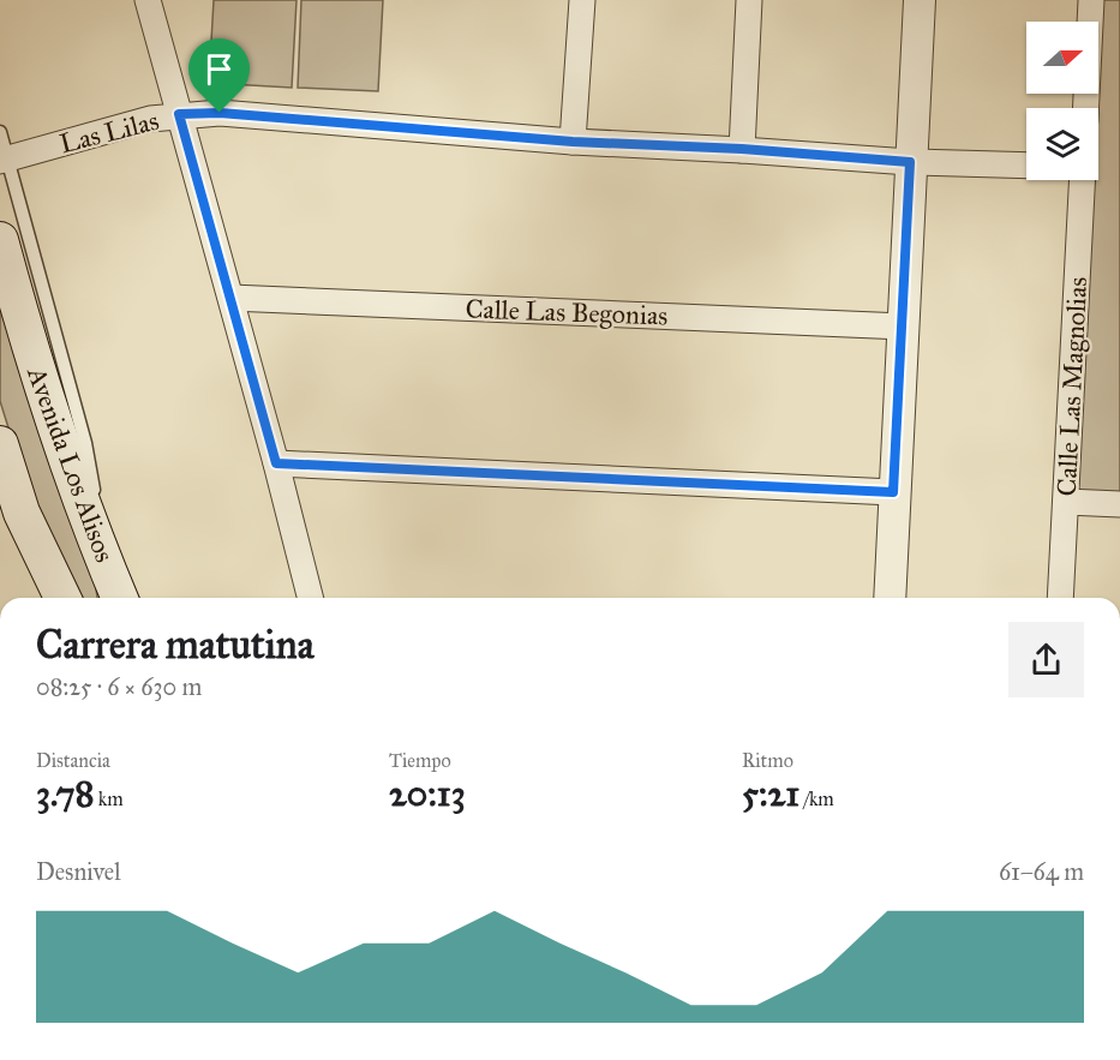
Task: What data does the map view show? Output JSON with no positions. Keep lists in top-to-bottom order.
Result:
{
  "streets": {
    "main road": ["Avenida Los Alisos"],
    "street": ["Las Lilas", "Calle Las Begonias", "Calle Las Magnolias"]
  },
  "north": "right",
  "page": {
    "heading": ["Carrera matutina", "08:25 · 6 × 630 m"],
    "stats": [
      ["Distancia", "3.78 km"],
      ["Tiempo", "20:13"],
      ["Ritmo", "5:21 /km"]
    ],
    "chart": ["Desnivel", "61–64 m"]
  }
}
